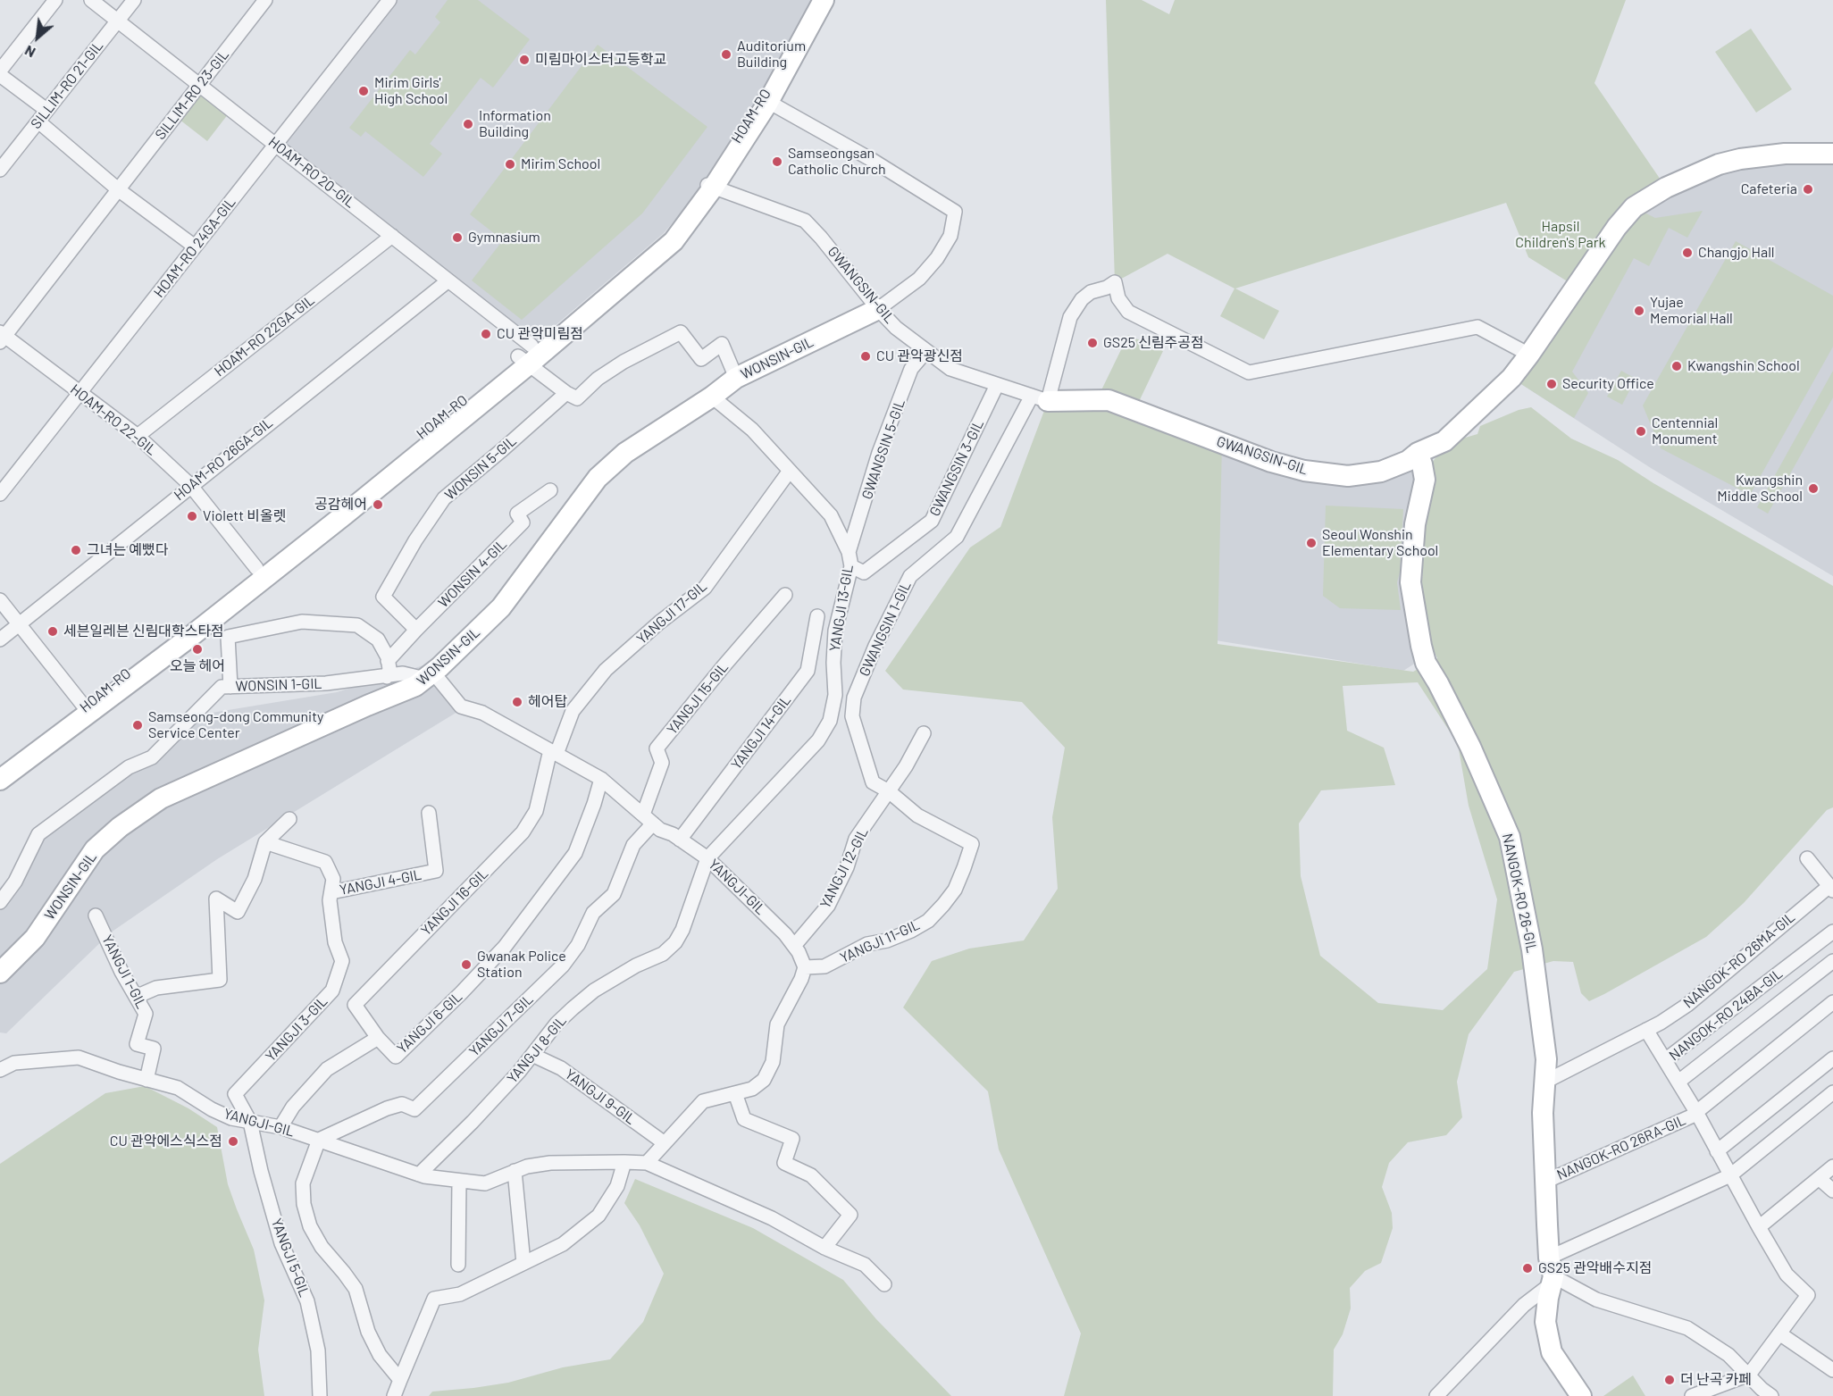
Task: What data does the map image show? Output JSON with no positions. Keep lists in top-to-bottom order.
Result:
{
  "streets": {
    "street": [
      "SILLIM-RO 21-GIL",
      "SILLIM-RO 23-GIL",
      "HOAM-RO",
      "HOAM-RO 20-GIL",
      "HOAM-RO 24GA-GIL",
      "GWANGSIN-GIL",
      "HOAM-RO 22GA-GIL",
      "WONSIN-GIL",
      "HOAM-RO 22-GIL",
      "GWANGSIN 5-GIL",
      "HOAM-RO 26GA-GIL",
      "WONSIN 5-GIL",
      "GWANGSIN 3-GIL",
      "WONSIN 4-GIL",
      "YANGJI 13-GIL",
      "YANGJI 17-GIL",
      "GWANGSIN 1-GIL",
      "WONSIN 1-GIL",
      "YANGJI 15-GIL",
      "YANGJI 14-GIL",
      "YANGJI 12-GIL",
      "YANGJI 4-GIL",
      "YANGJI-GIL",
      "NANGOK-RO 26-GIL",
      "YANGJI 16-GIL",
      "YANGJI 11-GIL",
      "NANGOK-RO 26MA-GIL",
      "YANGJI 1-GIL",
      "NANGOK-RO 24BA-GIL",
      "YANGJI 6-GIL",
      "YANGJI 7-GIL",
      "YANGJI 3-GIL",
      "YANGJI 8-GIL",
      "YANGJI 9-GIL",
      "NANGOK-RO 26RA-GIL",
      "YANGJI 5-GIL"
    ]
  },
  "crossings": [
    ["SILLIM-RO 21-GIL", "HOAM-RO 20-GIL"],
    ["SILLIM-RO 23-GIL", "HOAM-RO 20-GIL"],
    ["SILLIM-RO 23-GIL", "HOAM-RO 22-GIL"],
    ["HOAM-RO", "HOAM-RO 20-GIL"],
    ["HOAM-RO", "GWANGSIN-GIL"],
    ["HOAM-RO", "HOAM-RO 22-GIL"],
    ["HOAM-RO 20-GIL", "HOAM-RO 24GA-GIL"],
    ["HOAM-RO 20-GIL", "HOAM-RO 22GA-GIL"],
    ["HOAM-RO 20-GIL", "HOAM-RO 26GA-GIL"],
    ["HOAM-RO 20-GIL", "WONSIN 5-GIL"],
    ["HOAM-RO 24GA-GIL", "HOAM-RO 22-GIL"],
    ["GWANGSIN-GIL", "WONSIN-GIL"],
    ["GWANGSIN-GIL", "GWANGSIN 5-GIL"],
    ["GWANGSIN-GIL", "GWANGSIN 3-GIL"],
    ["GWANGSIN-GIL", "GWANGSIN 1-GIL"],
    ["GWANGSIN-GIL", "NANGOK-RO 26-GIL"],
    ["HOAM-RO 22GA-GIL", "HOAM-RO 22-GIL"],
    ["WONSIN-GIL", "YANGJI 13-GIL"],
    ["WONSIN-GIL", "WONSIN 1-GIL"],
    ["WONSIN-GIL", "YANGJI-GIL"],
    ["HOAM-RO 22-GIL", "HOAM-RO 26GA-GIL"],
    ["GWANGSIN 5-GIL", "YANGJI 13-GIL"],
    ["WONSIN 5-GIL", "WONSIN 4-GIL"],
    ["GWANGSIN 3-GIL", "YANGJI 13-GIL"],
    ["YANGJI 13-GIL", "YANGJI 17-GIL"],
    ["YANGJI 13-GIL", "YANGJI-GIL"],
    ["YANGJI 13-GIL", "YANGJI 8-GIL"],
    ["YANGJI 17-GIL", "YANGJI-GIL"],
    ["YANGJI 17-GIL", "YANGJI 16-GIL"],
    ["GWANGSIN 1-GIL", "YANGJI 12-GIL"],
    ["GWANGSIN 1-GIL", "YANGJI 11-GIL"],
    ["WONSIN 1-GIL", "YANGJI-GIL"],
    ["YANGJI 15-GIL", "YANGJI-GIL"],
    ["YANGJI 15-GIL", "YANGJI 7-GIL"],
    ["YANGJI 14-GIL", "YANGJI-GIL"],
    ["YANGJI 12-GIL", "YANGJI-GIL"],
    ["YANGJI 12-GIL", "YANGJI 11-GIL"],
    ["YANGJI 4-GIL", "YANGJI 3-GIL"],
    ["YANGJI-GIL", "YANGJI 16-GIL"],
    ["YANGJI-GIL", "YANGJI 11-GIL"],
    ["YANGJI-GIL", "YANGJI 1-GIL"],
    ["YANGJI-GIL", "YANGJI 6-GIL"],
    ["YANGJI-GIL", "YANGJI 7-GIL"],
    ["YANGJI-GIL", "YANGJI 3-GIL"],
    ["YANGJI-GIL", "YANGJI 8-GIL"],
    ["YANGJI-GIL", "YANGJI 5-GIL"],
    ["NANGOK-RO 26-GIL", "NANGOK-RO 26MA-GIL"],
    ["NANGOK-RO 26-GIL", "NANGOK-RO 26RA-GIL"],
    ["YANGJI 16-GIL", "YANGJI 6-GIL"],
    ["NANGOK-RO 24BA-GIL", "NANGOK-RO 26RA-GIL"],
    ["YANGJI 7-GIL", "YANGJI 5-GIL"],
    ["YANGJI 3-GIL", "YANGJI 5-GIL"],
    ["YANGJI 8-GIL", "YANGJI 9-GIL"]
  ],
  "parks": ["Hapsil Children's Park"],
  "places": [
    "Auditorium Building",
    "미림마이스터고등학교",
    "Mirim Girls' High School",
    "Information Building",
    "Samseongsan Catholic Church",
    "Mirim School",
    "Cafeteria",
    "Gymnasium",
    "Changjo Hall",
    "Yujae Memorial Hall",
    "CU 관악미림점",
    "GS25 신림주공점",
    "CU 관악광신점",
    "Kwangshin School",
    "Security Office",
    "Centennial Monument",
    "Kwangshin Middle School",
    "공감헤어",
    "Violett 비올렛",
    "Seoul Wonshin Elementary School",
    "그녀는 예뻤다",
    "세븐일레븐 신림대학스타점",
    "오늘 헤어",
    "헤어탑",
    "Samseong-dong Community Service Center",
    "Gwanak Police Station",
    "CU 관악에스식스점",
    "GS25 관악배수지점",
    "더 난곡 카페"
  ],
  "north": "bottom left"
}
